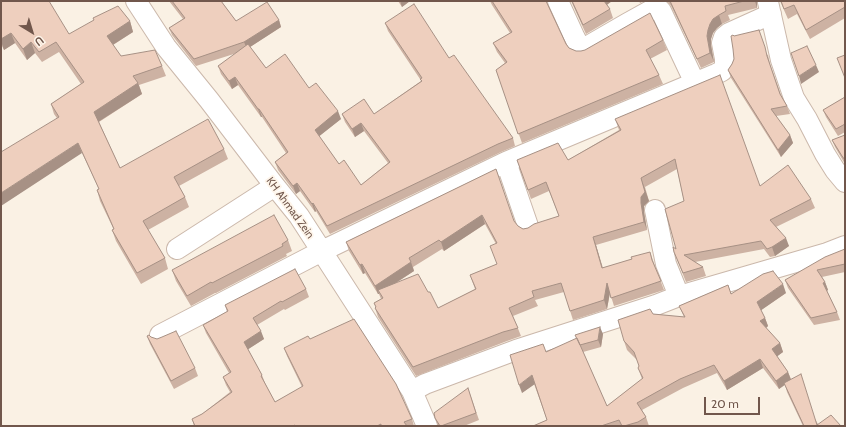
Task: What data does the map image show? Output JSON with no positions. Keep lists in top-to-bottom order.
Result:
{
  "streets": {
    "street": ["KH Ahmad Zein"]
  },
  "scale_bar": "20 m",
  "north": "bottom right"
}
